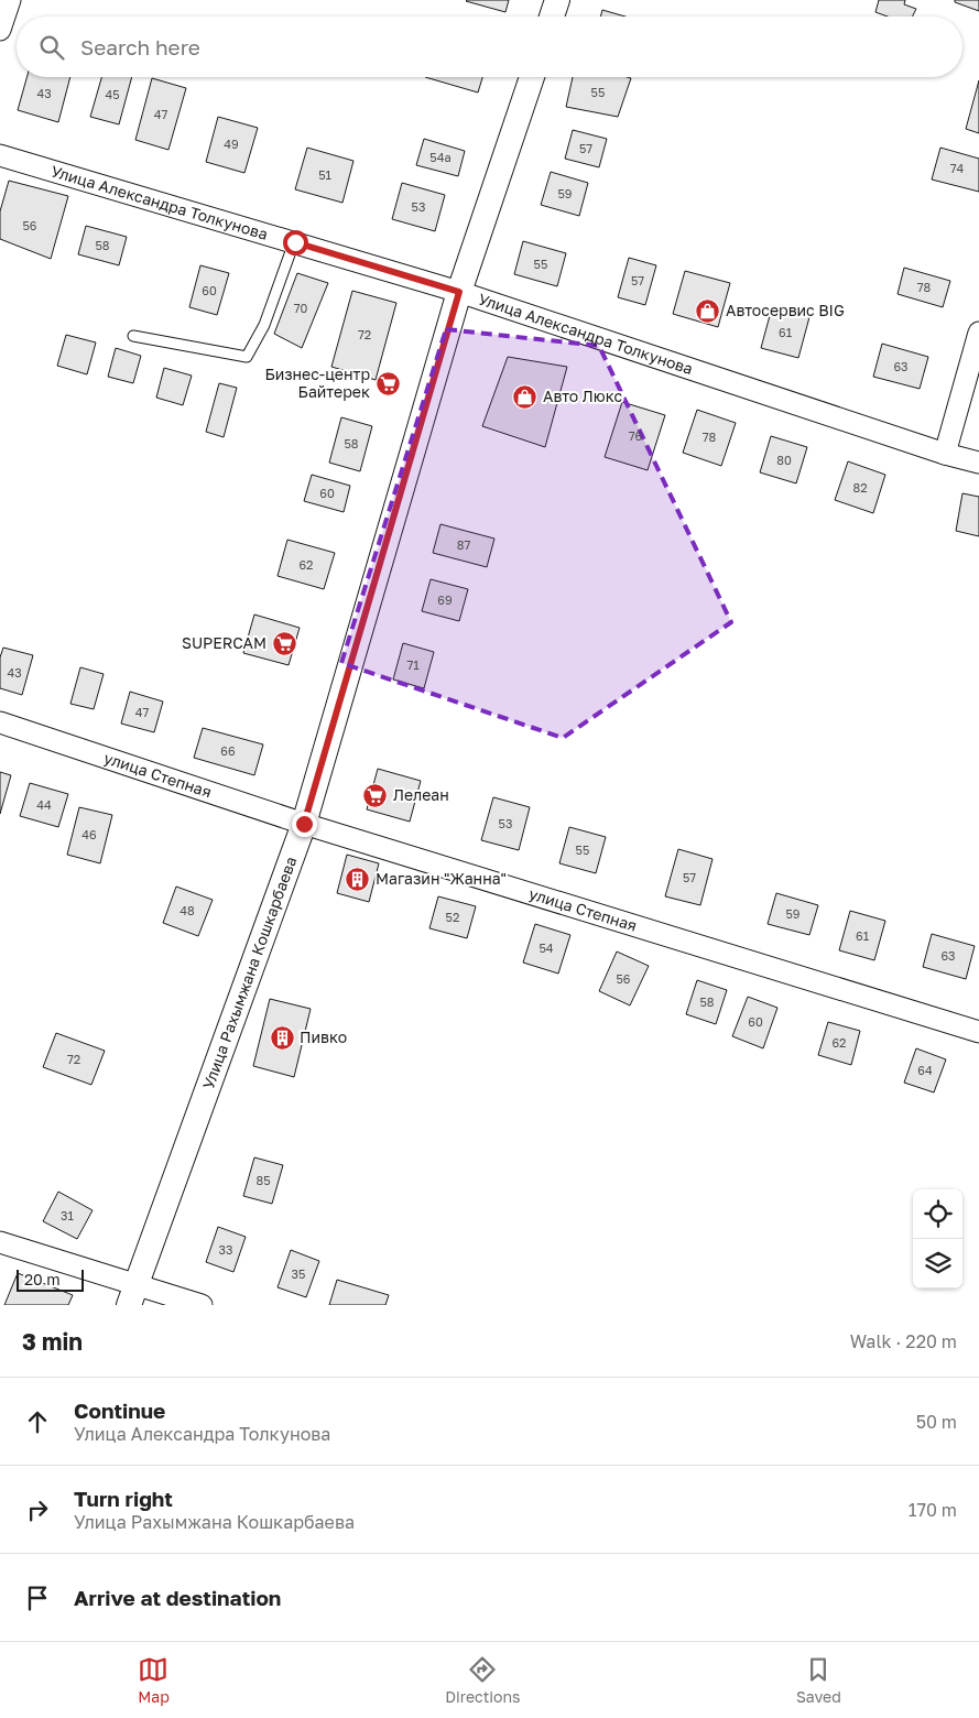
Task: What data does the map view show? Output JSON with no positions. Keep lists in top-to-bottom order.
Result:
{
  "streets": {
    "street": ["Улица Александра Толкунова", "улица Степная", "Улица Рахымжана Кошкарбаева"]
  },
  "crossings": [
    ["Улица Александра Толкунова", "Улица Рахымжана Кошкарбаева"],
    ["улица Степная", "Улица Рахымжана Кошкарбаева"]
  ],
  "places": {
    "shop": ["Автосервис BIG", "Авто Люкс"],
    "supermarket": ["Бизнес-центр Байтерек", "SUPERCAM", "Лелеан"],
    "building": ["Магазин \"Жанна\"", "Пивко"]
  },
  "house_numbers": [
    "55",
    "43",
    "45",
    "47",
    "49",
    "57",
    "54а",
    "74",
    "51",
    "59",
    "53",
    "56",
    "58",
    "55",
    "57",
    "78",
    "60",
    "70",
    "61",
    "72",
    "63",
    "76",
    "78",
    "58",
    "80",
    "82",
    "60",
    "87",
    "62",
    "69",
    "71",
    "43",
    "47",
    "66",
    "44",
    "53",
    "46",
    "55",
    "57",
    "48",
    "59",
    "52",
    "61",
    "54",
    "63",
    "56",
    "58",
    "60",
    "62",
    "72",
    "64",
    "85",
    "31",
    "33",
    "35"
  ],
  "scale_bar": "20 m",
  "page": {
    "search": "Search here",
    "scale": "20 m",
    "heading": ["3 min", "Walk · 220 m"],
    "list": [
      ["Continue", "Улица Александра Толкунова", "50 m"],
      ["Turn right", "Улица Рахымжана Кошкарбаева", "170 m"],
      "Arrive at destination"
    ],
    "nav": ["Map", "Directions", "Saved"]
  }
}
